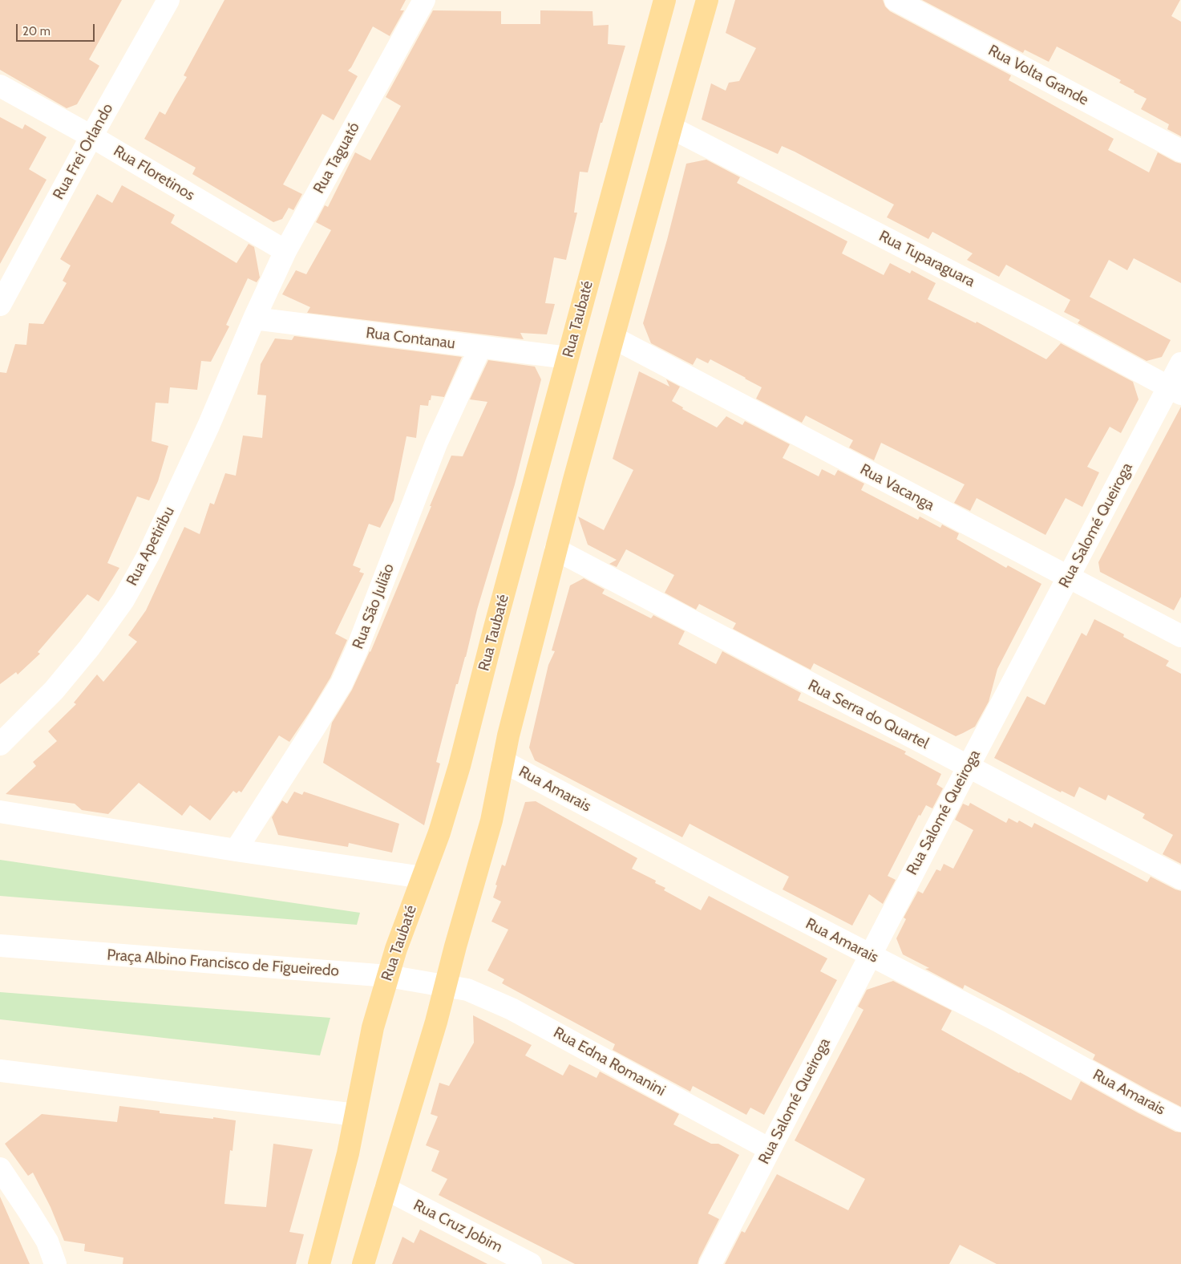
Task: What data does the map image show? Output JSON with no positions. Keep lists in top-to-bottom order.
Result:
{
  "streets": {
    "main road": ["Rua Taubaté"],
    "street": [
      "Rua Volta Grande",
      "Rua Frei Orlando",
      "Rua Taguató",
      "Rua Floretinos",
      "Rua Tuparaguara",
      "Rua Contanau",
      "Rua Vacanga",
      "Rua Salomé Queiroga",
      "Rua Apetiribu",
      "Rua São Julião",
      "Rua Serra do Quartel",
      "Rua Amarais",
      "Praça Albino Francisco de Figueiredo",
      "Rua Edna Romanini",
      "Rua Cruz Jobim"
    ]
  },
  "crossings": [
    ["Rua Frei Orlando", "Rua Floretinos"],
    ["Rua Taguató", "Rua Floretinos"],
    ["Rua Taguató", "Rua Contanau"],
    ["Rua Taguató", "Rua Apetiribu"],
    ["Rua Tuparaguara", "Rua Salomé Queiroga"],
    ["Rua Taubaté", "Rua Contanau"],
    ["Rua Taubaté", "Praça Albino Francisco de Figueiredo"],
    ["Rua Contanau", "Rua Apetiribu"],
    ["Rua Contanau", "Rua São Julião"],
    ["Rua Vacanga", "Rua Salomé Queiroga"],
    ["Rua Salomé Queiroga", "Rua Serra do Quartel"],
    ["Rua Salomé Queiroga", "Rua Amarais"],
    ["Rua Salomé Queiroga", "Rua Edna Romanini"],
    ["Praça Albino Francisco de Figueiredo", "Rua Edna Romanini"]
  ],
  "scale_bar": "20 m"
}
